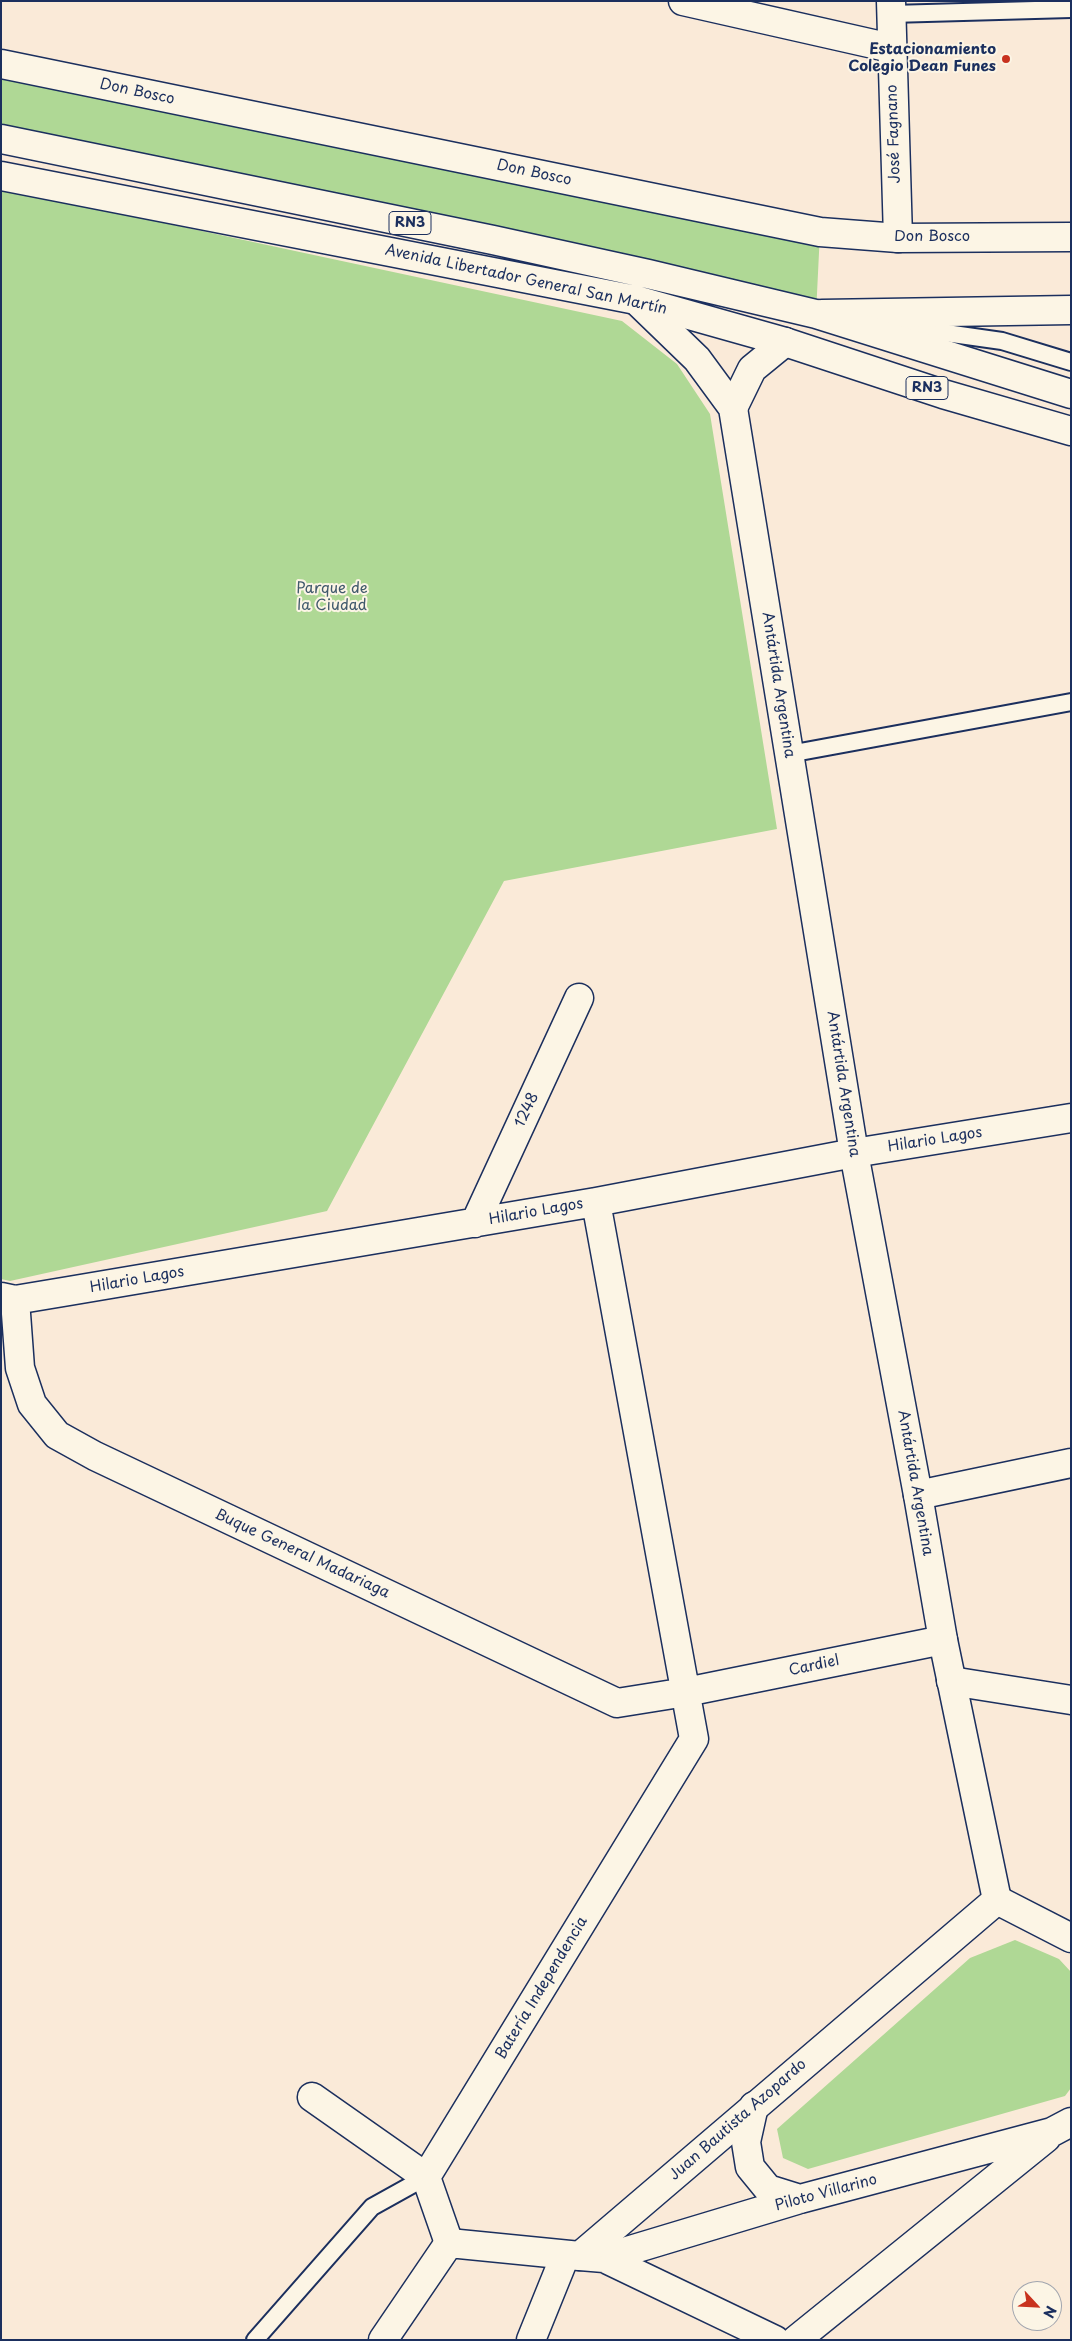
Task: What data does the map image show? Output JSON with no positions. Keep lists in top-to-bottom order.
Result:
{
  "streets": {
    "main road": [
      "Don Bosco",
      "José Fagnano",
      "RN3",
      "Avenida Libertador General San Martín",
      "Antártida Argentina",
      "1248",
      "Hilario Lagos",
      "Buque General Madariaga",
      "Cardiel",
      "Batería Independencia",
      "Juan Bautista Azopardo",
      "Piloto Villarino"
    ]
  },
  "crossings": [
    ["Don Bosco", "José Fagnano"],
    ["Avenida Libertador General San Martín", "Antártida Argentina"],
    ["Antártida Argentina", "Hilario Lagos"],
    ["Antártida Argentina", "Cardiel"],
    ["Antártida Argentina", "Juan Bautista Azopardo"],
    ["1248", "Hilario Lagos"],
    ["Hilario Lagos", "Buque General Madariaga"],
    ["Buque General Madariaga", "Cardiel"],
    ["Buque General Madariaga", "Batería Independencia"],
    ["Cardiel", "Batería Independencia"],
    ["Juan Bautista Azopardo", "Piloto Villarino"]
  ],
  "parks": ["Parque de la Ciudad"],
  "places": ["Estacionamiento Colegio Dean Funes"],
  "north": "bottom right"
}
